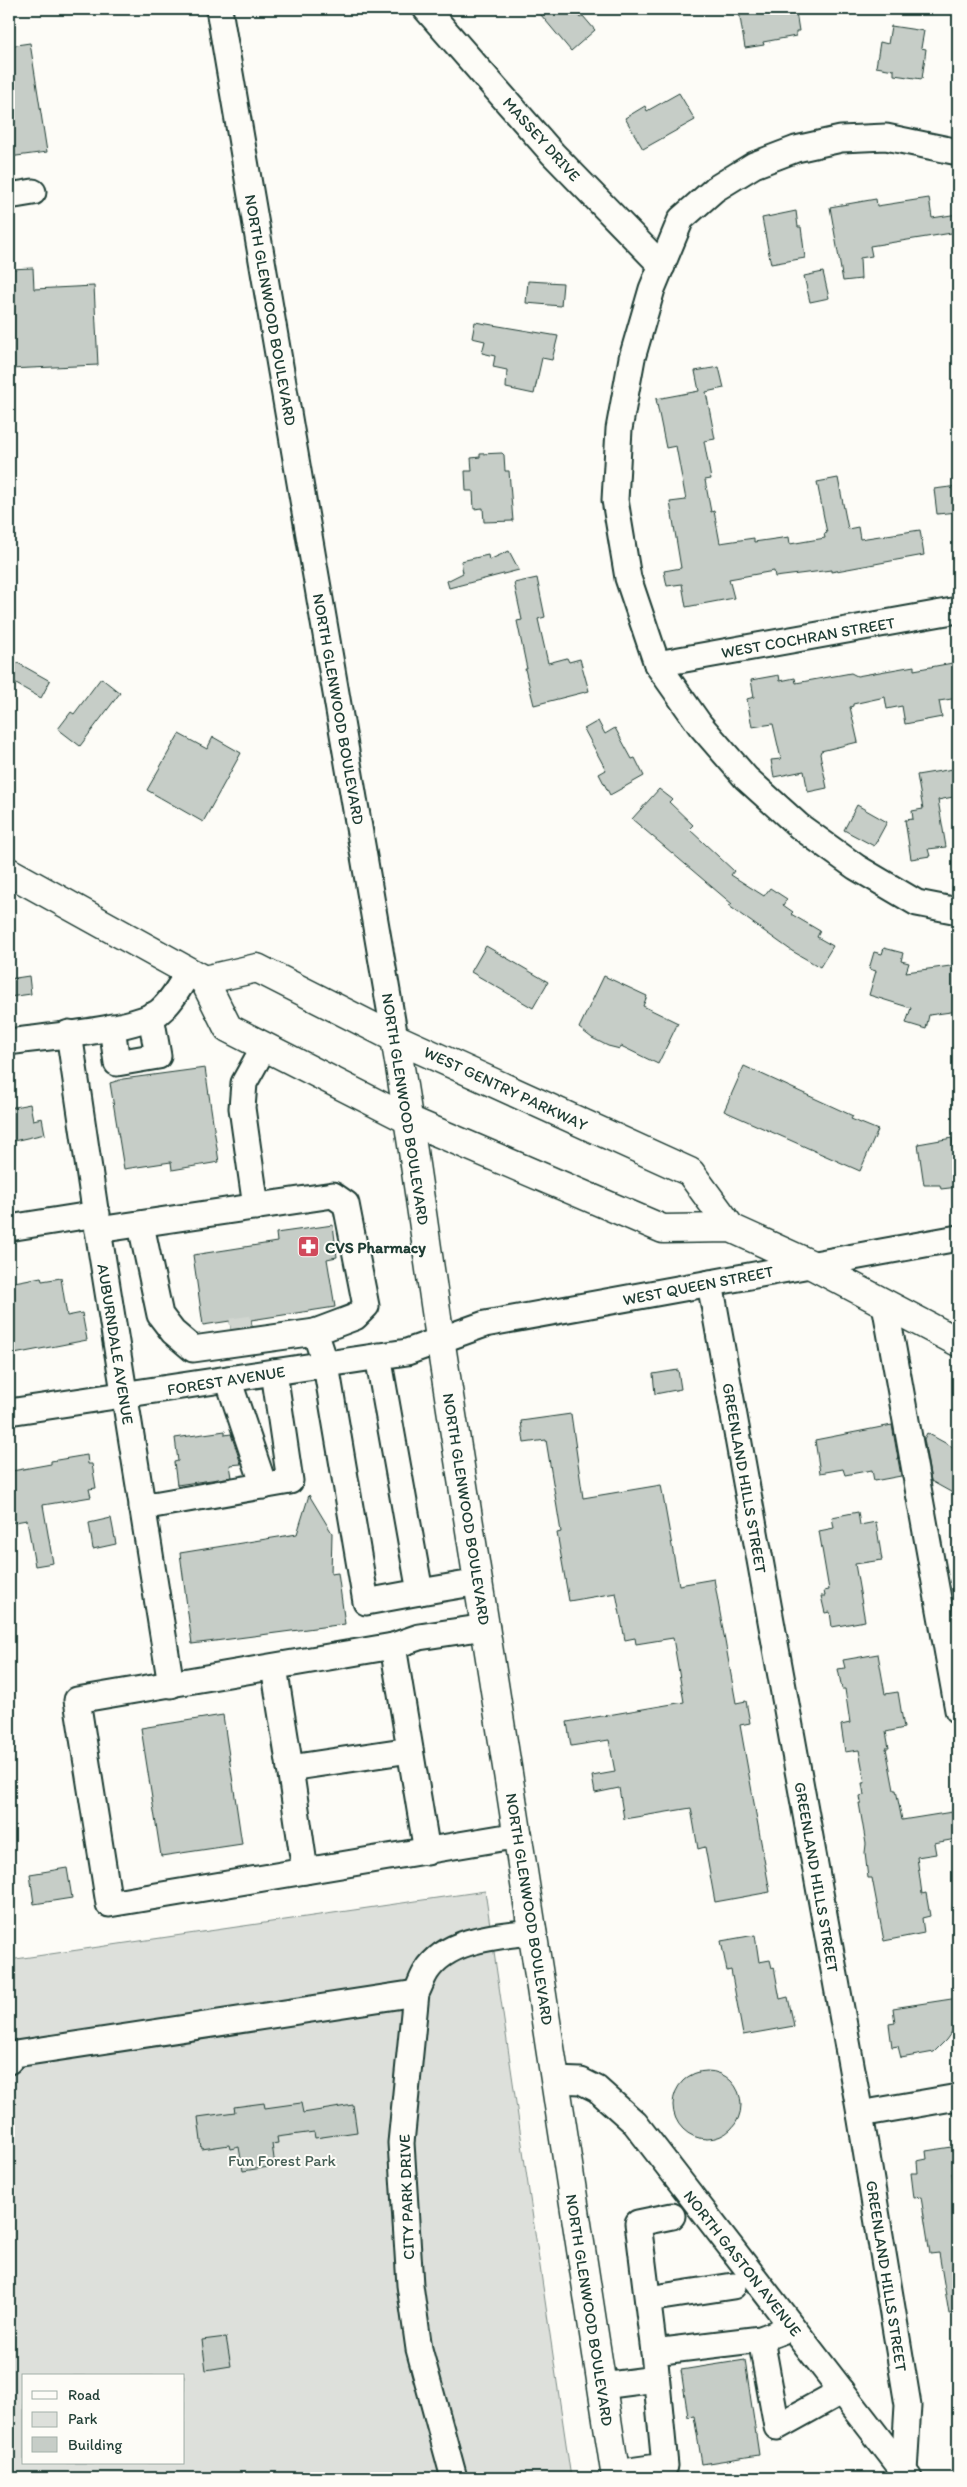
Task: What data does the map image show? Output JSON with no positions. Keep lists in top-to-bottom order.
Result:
{
  "streets": {
    "main road": ["NORTH GLENWOOD BOULEVARD", "WEST GENTRY PARKWAY"],
    "street": [
      "MASSEY DRIVE",
      "WEST COCHRAN STREET",
      "WEST QUEEN STREET",
      "AUBURNDALE AVENUE",
      "FOREST AVENUE",
      "GREENLAND HILLS STREET",
      "CITY PARK DRIVE",
      "NORTH GASTON AVENUE"
    ]
  },
  "crossings": [
    ["NORTH GLENWOOD BOULEVARD", "WEST GENTRY PARKWAY"],
    ["NORTH GLENWOOD BOULEVARD", "WEST QUEEN STREET"],
    ["NORTH GLENWOOD BOULEVARD", "FOREST AVENUE"],
    ["NORTH GLENWOOD BOULEVARD", "CITY PARK DRIVE"],
    ["NORTH GLENWOOD BOULEVARD", "NORTH GASTON AVENUE"],
    ["WEST GENTRY PARKWAY", "WEST QUEEN STREET"],
    ["WEST QUEEN STREET", "FOREST AVENUE"],
    ["WEST QUEEN STREET", "GREENLAND HILLS STREET"],
    ["AUBURNDALE AVENUE", "FOREST AVENUE"],
    ["GREENLAND HILLS STREET", "NORTH GASTON AVENUE"]
  ],
  "parks": ["Fun Forest Park"],
  "places": {
    "pharmacy": ["CVS Pharmacy"]
  },
  "legend": ["Road", "Park", "Building"]
}
